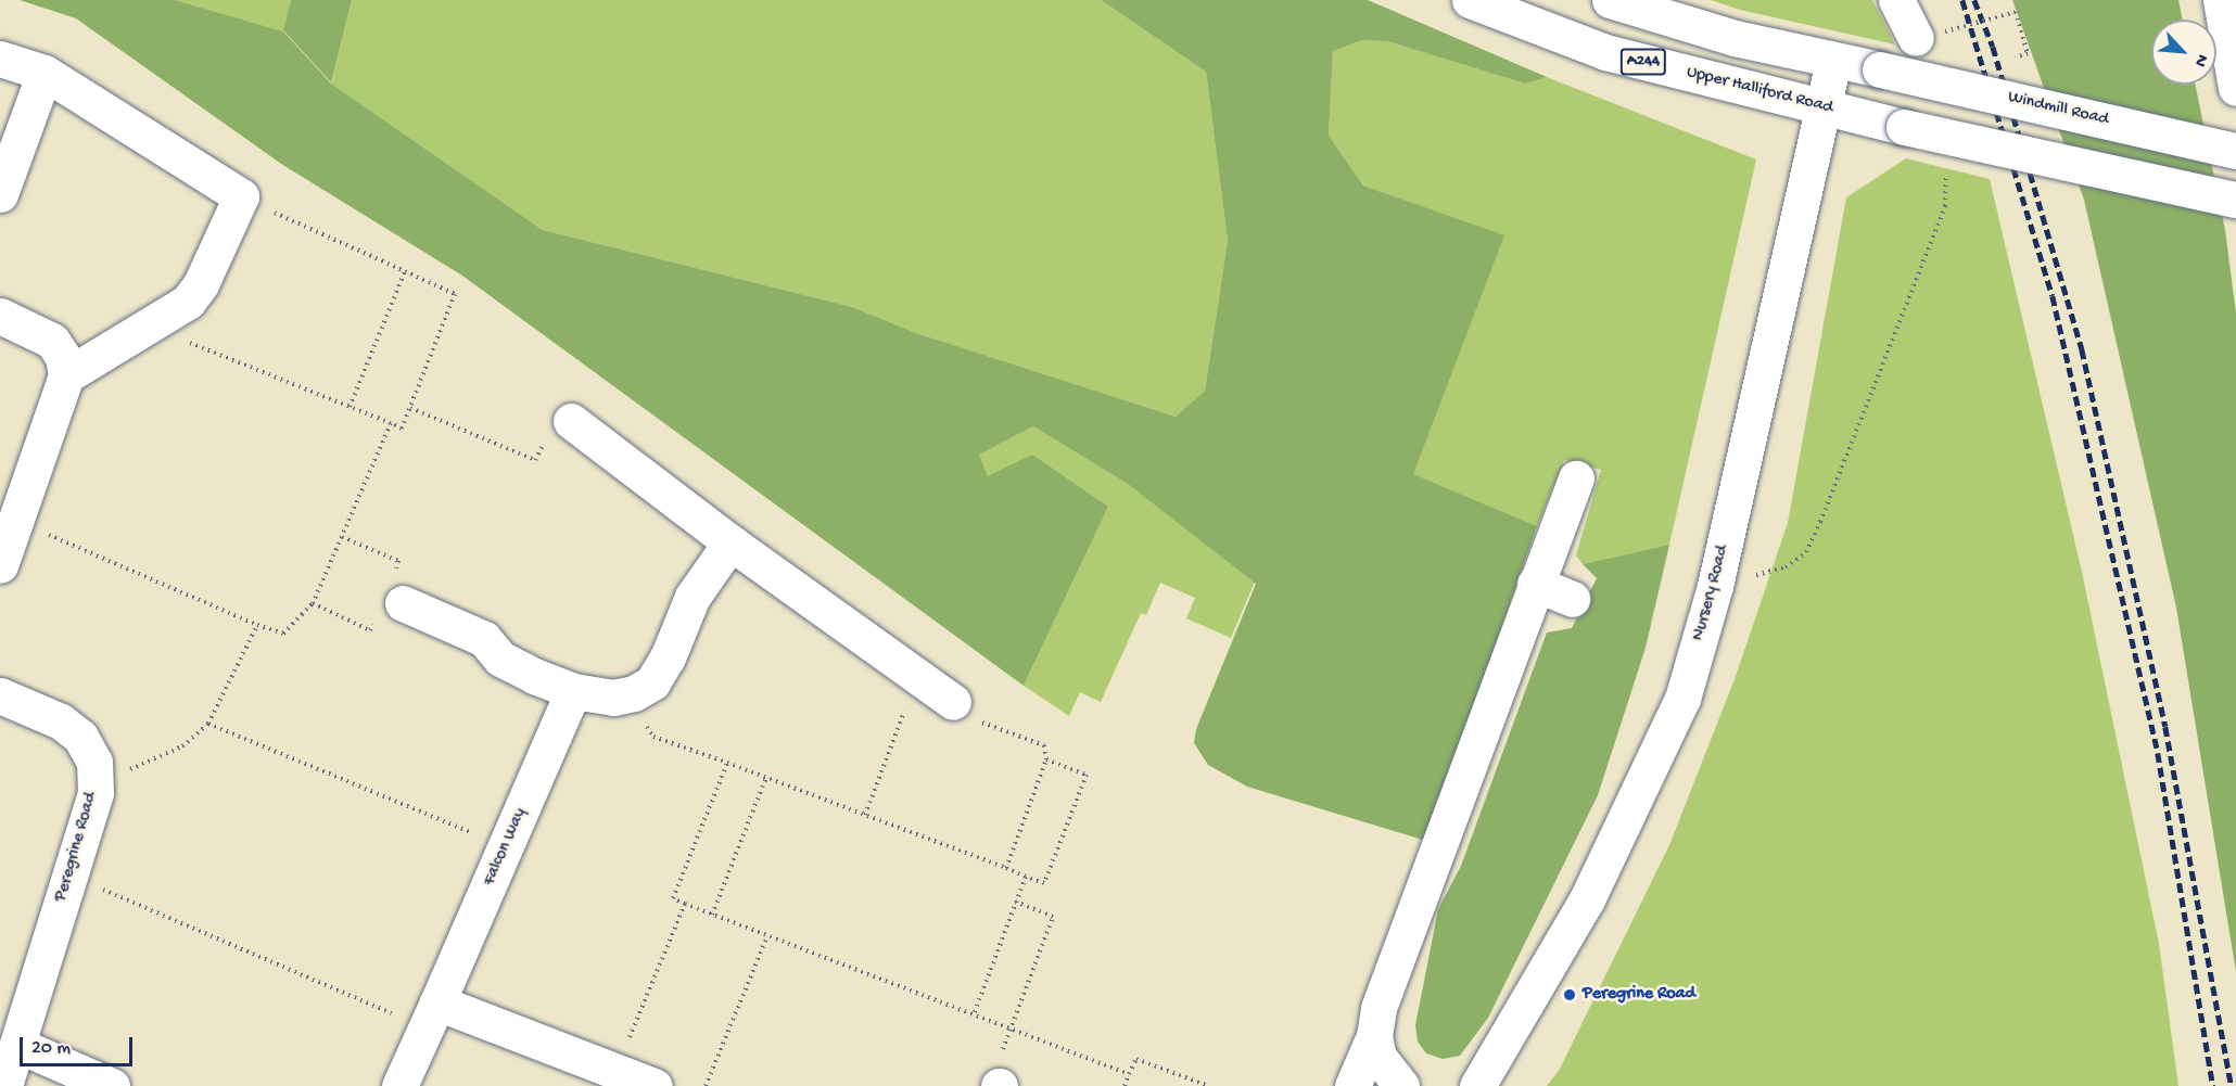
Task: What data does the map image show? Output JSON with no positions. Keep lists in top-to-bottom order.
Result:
{
  "streets": {
    "main road": [
      "A244",
      "Upper Halliford Road",
      "Windmill Road",
      "Nursery Road",
      "Peregrine Road",
      "Falcon Way"
    ]
  },
  "crossings": [
    ["Upper Halliford Road", "Nursery Road"],
    ["Windmill Road", "Nursery Road"]
  ],
  "places": ["Peregrine Road"],
  "scale_bar": "20 m",
  "north": "bottom right"
}
